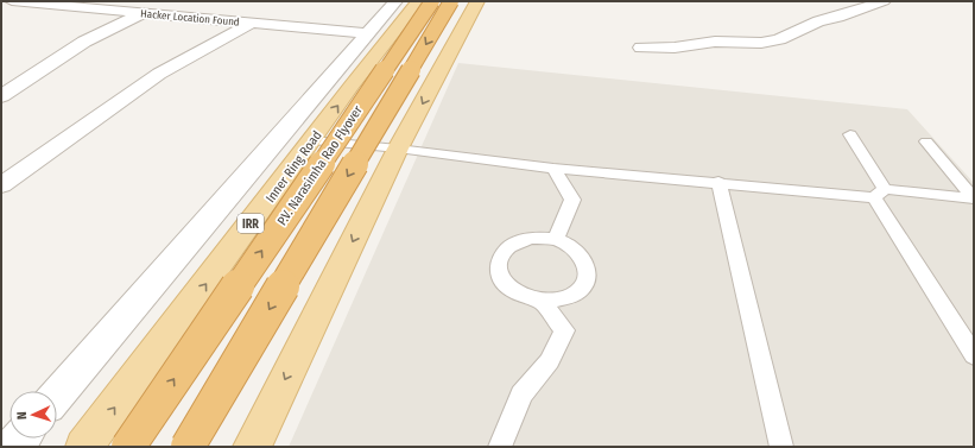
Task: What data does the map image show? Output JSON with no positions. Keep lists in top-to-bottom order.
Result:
{
  "streets": {
    "highway": ["P.V. Narasimha Rao Flyover"],
    "main road": ["Inner Ring Road", "IRR"],
    "street": ["Hacker Location Found"]
  },
  "north": "left"
}
